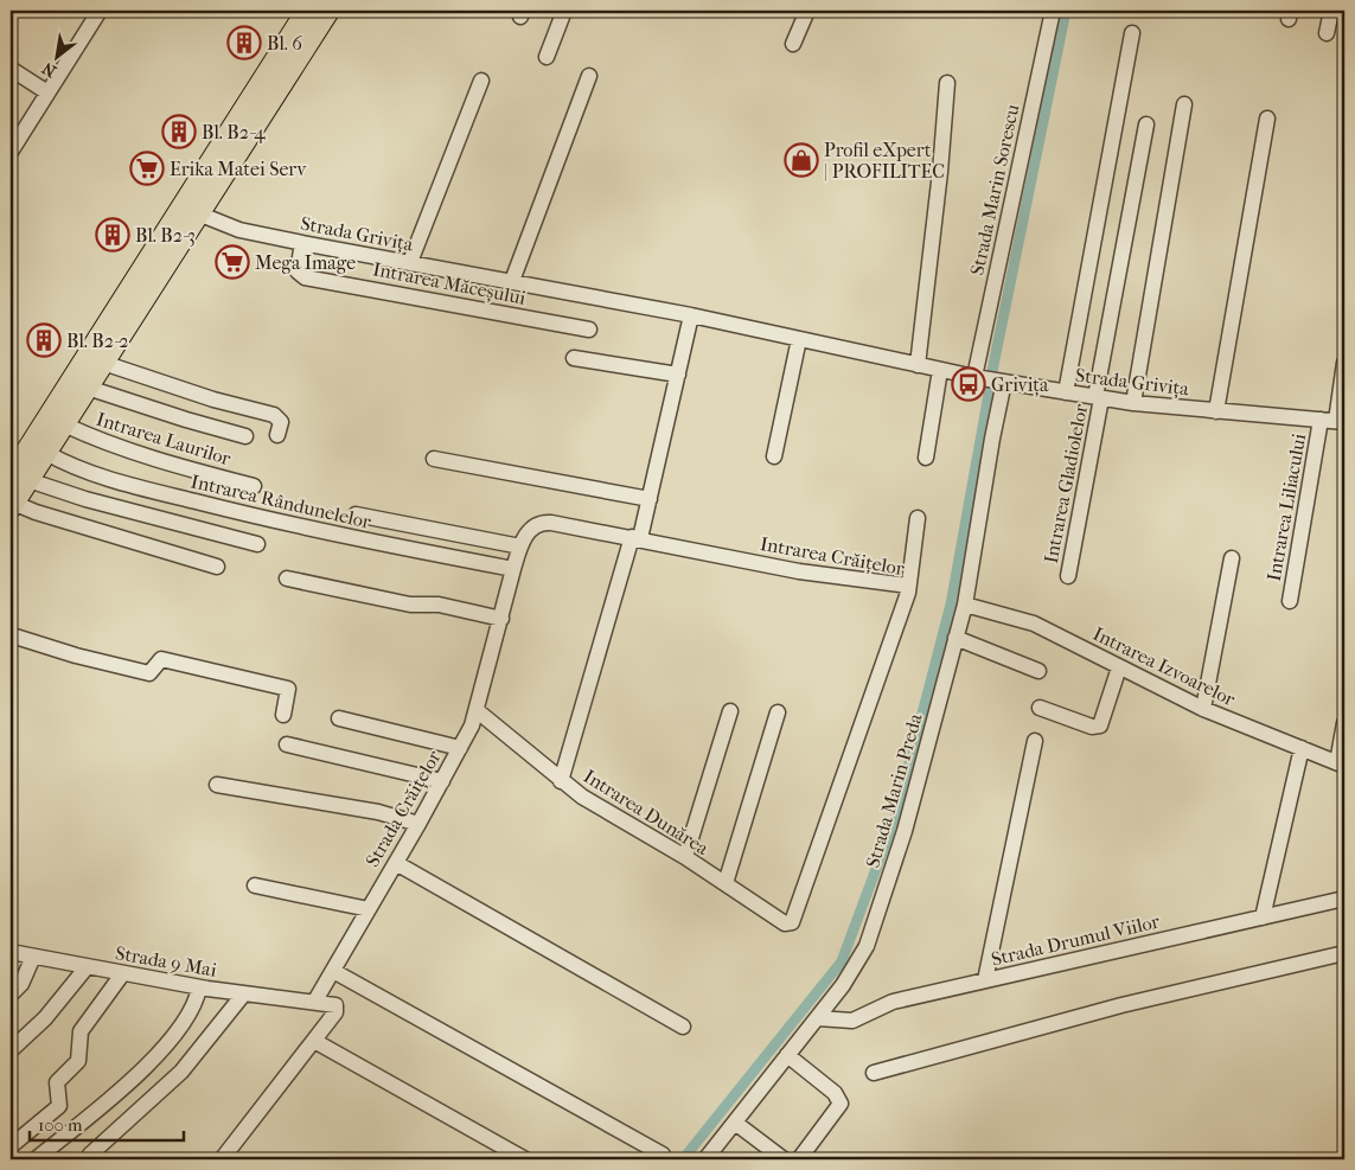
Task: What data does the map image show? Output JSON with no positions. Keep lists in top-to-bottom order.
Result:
{
  "streets": {
    "street": [
      "Strada Marin Sorescu",
      "Strada Grivița",
      "Intrarea Măceșului",
      "Intrarea Laurilor",
      "Intrarea Gladiolelor",
      "Intrarea Rândunelelor",
      "Intrarea Liliacului",
      "Intrarea Crăițelor",
      "Intrarea Izvoarelor",
      "Strada Marin Preda",
      "Strada Crăițelor",
      "Intrarea Dunărea",
      "Strada Drumul Viilor",
      "Strada 9 Mai"
    ]
  },
  "crossings": [
    ["Strada Marin Sorescu", "Strada Grivița"],
    ["Strada Grivița", "Intrarea Măceșului"],
    ["Strada Grivița", "Intrarea Gladiolelor"],
    ["Strada Grivița", "Intrarea Liliacului"],
    ["Strada Grivița", "Strada Marin Preda"],
    ["Intrarea Rândunelelor", "Strada Crăițelor"],
    ["Intrarea Crăițelor", "Strada Crăițelor"],
    ["Intrarea Crăițelor", "Intrarea Dunărea"],
    ["Intrarea Izvoarelor", "Strada Marin Preda"],
    ["Strada Marin Preda", "Strada Drumul Viilor"],
    ["Strada Crăițelor", "Intrarea Dunărea"],
    ["Strada Crăițelor", "Strada 9 Mai"]
  ],
  "places": {
    "building": [
      "Bl. 6",
      "Bl. B2-4",
      "Bl. B2-3",
      "Bl. B2-2"
    ],
    "shop": ["Profil eXpert | PROFILITEC"],
    "supermarket": ["Erika Matei Serv", "Mega Image"],
    "bus stop": ["Grivița"]
  },
  "scale_bar": "100 m",
  "north": "bottom left"
}
